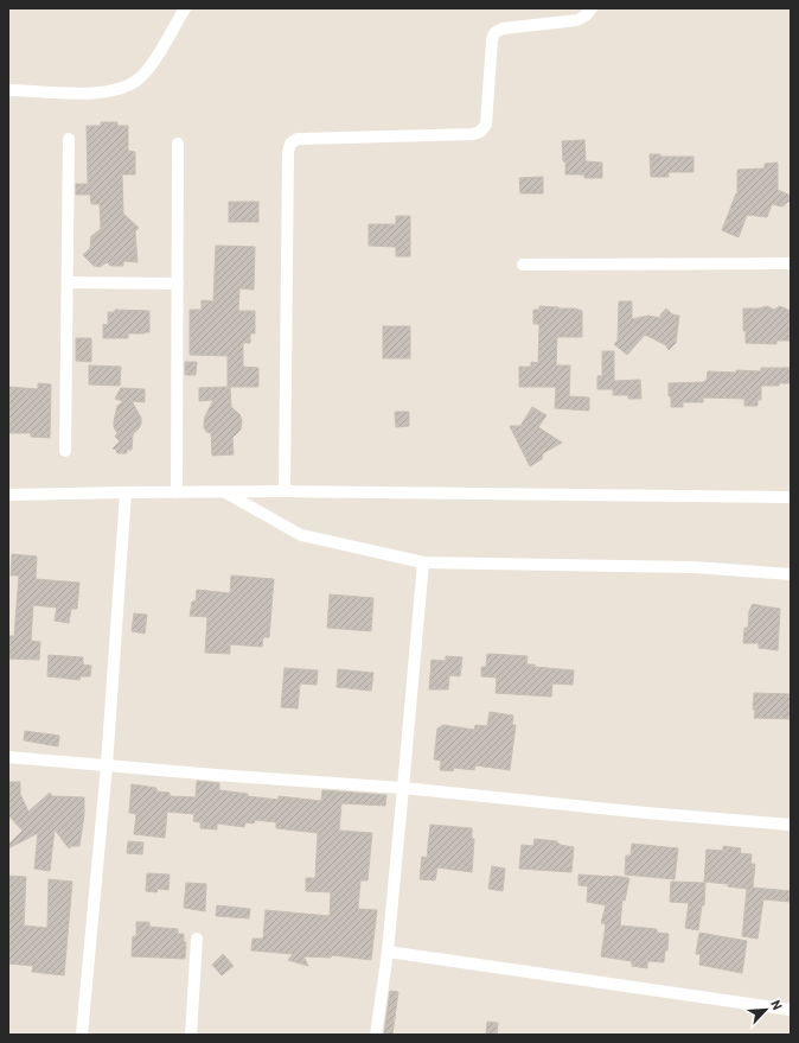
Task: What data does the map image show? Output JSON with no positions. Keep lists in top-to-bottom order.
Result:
{
  "north": "top right"
}
